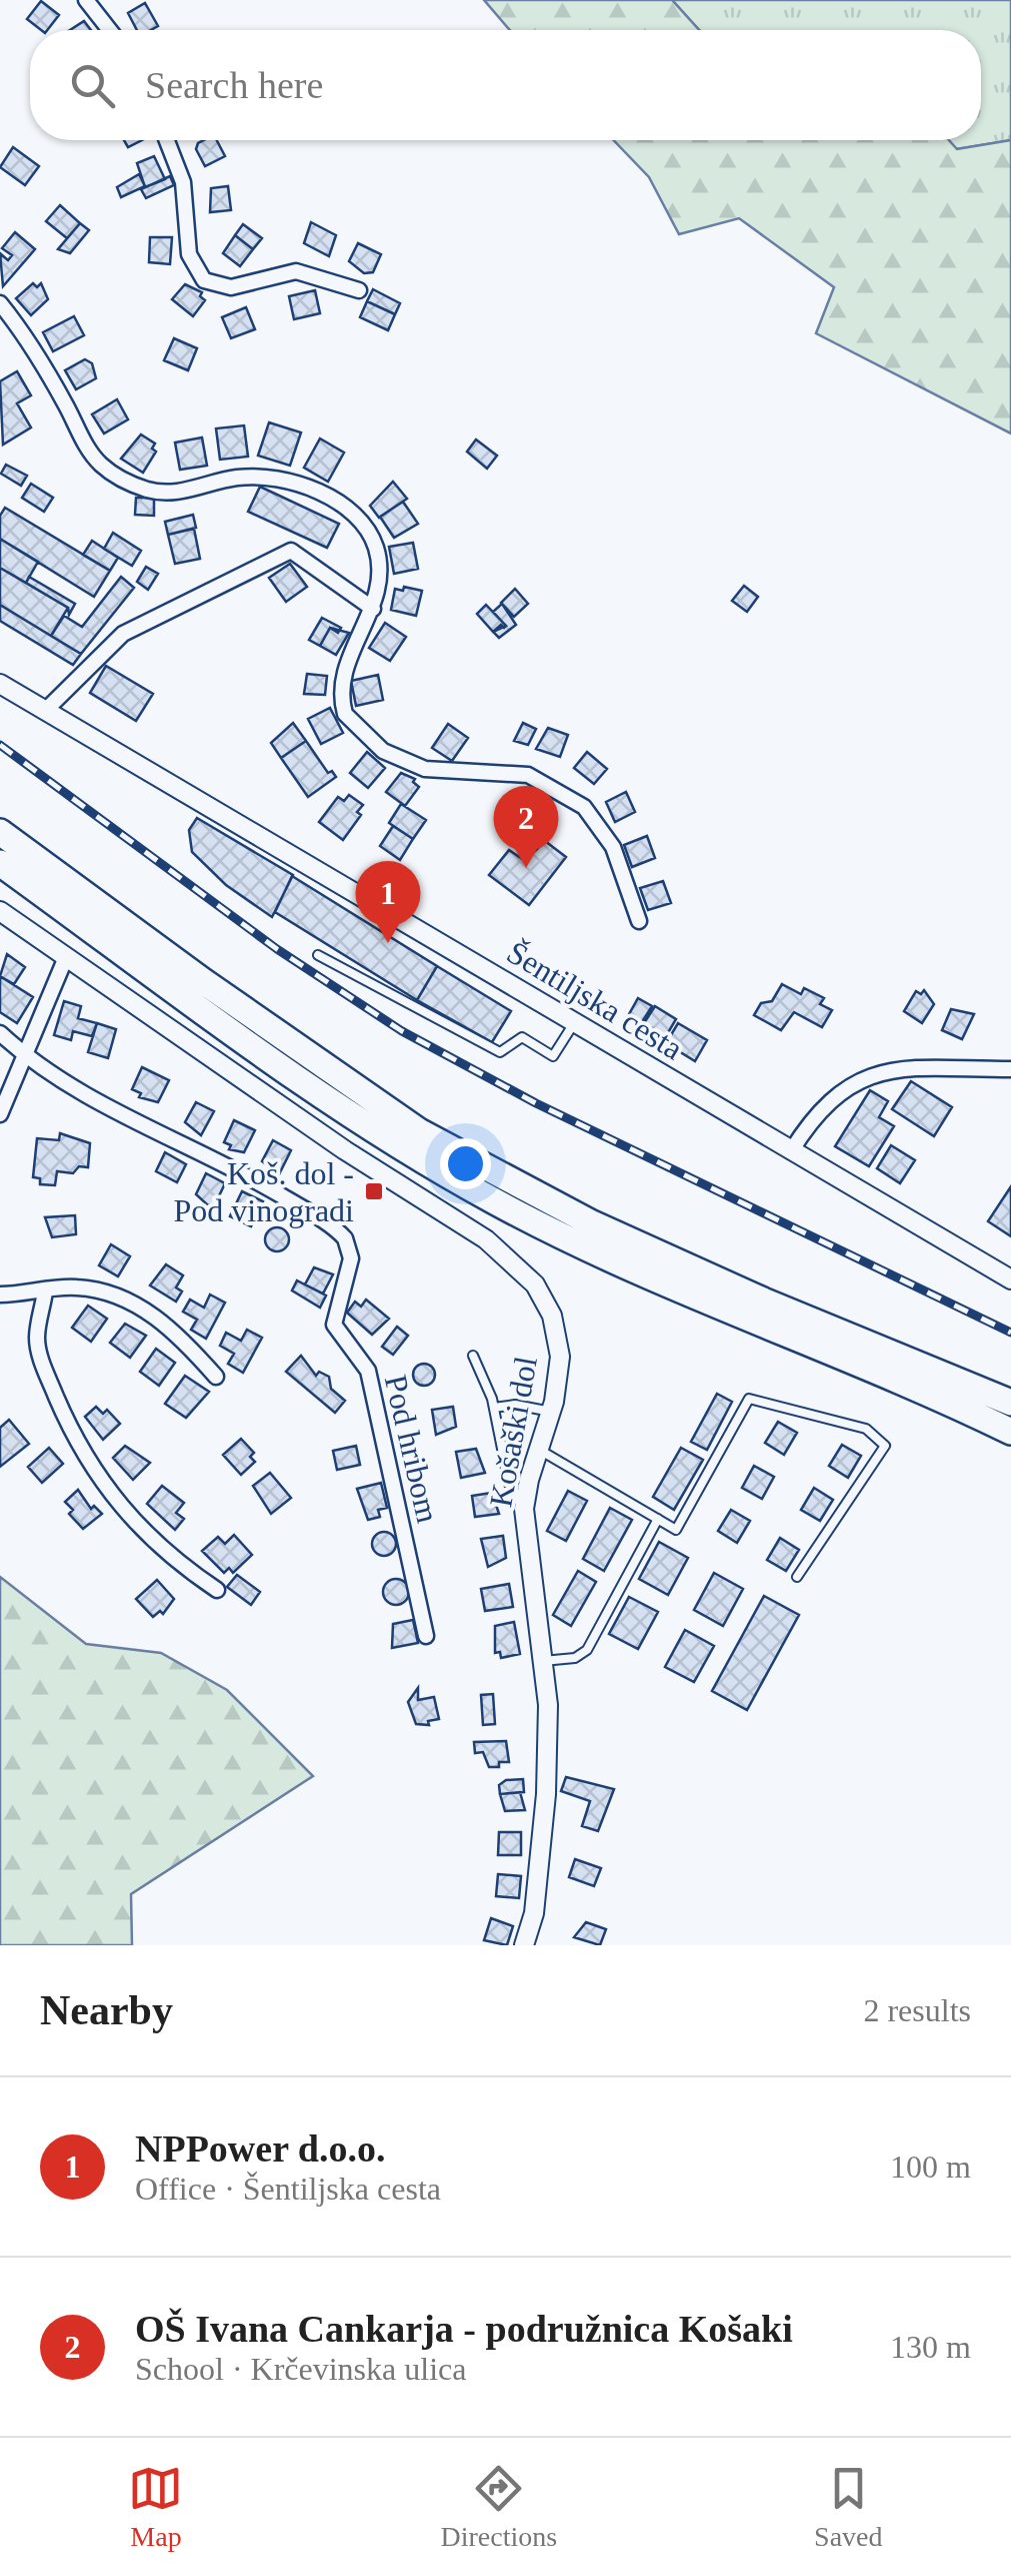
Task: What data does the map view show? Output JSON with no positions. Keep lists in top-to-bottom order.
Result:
{
  "streets": {
    "street": ["Šentiljska cesta", "Košaški dol", "Pod hribom"]
  },
  "places": {
    "transit": ["Koš. dol - Pod vinogradi"]
  },
  "page": {
    "search": "Search here",
    "pins": ["2", "1"],
    "heading": ["Nearby", "2 results"],
    "list": [
      {
        "mark": "1",
        "name": "NPPower d.o.o.",
        "note": "Office · Šentiljska cesta",
        "value": "100 m"
      },
      {
        "mark": "2",
        "name": "OŠ Ivana Cankarja - podružnica Košaki",
        "note": "School · Krčevinska ulica",
        "value": "130 m"
      }
    ],
    "nav": ["Map", "Directions", "Saved"]
  }
}
